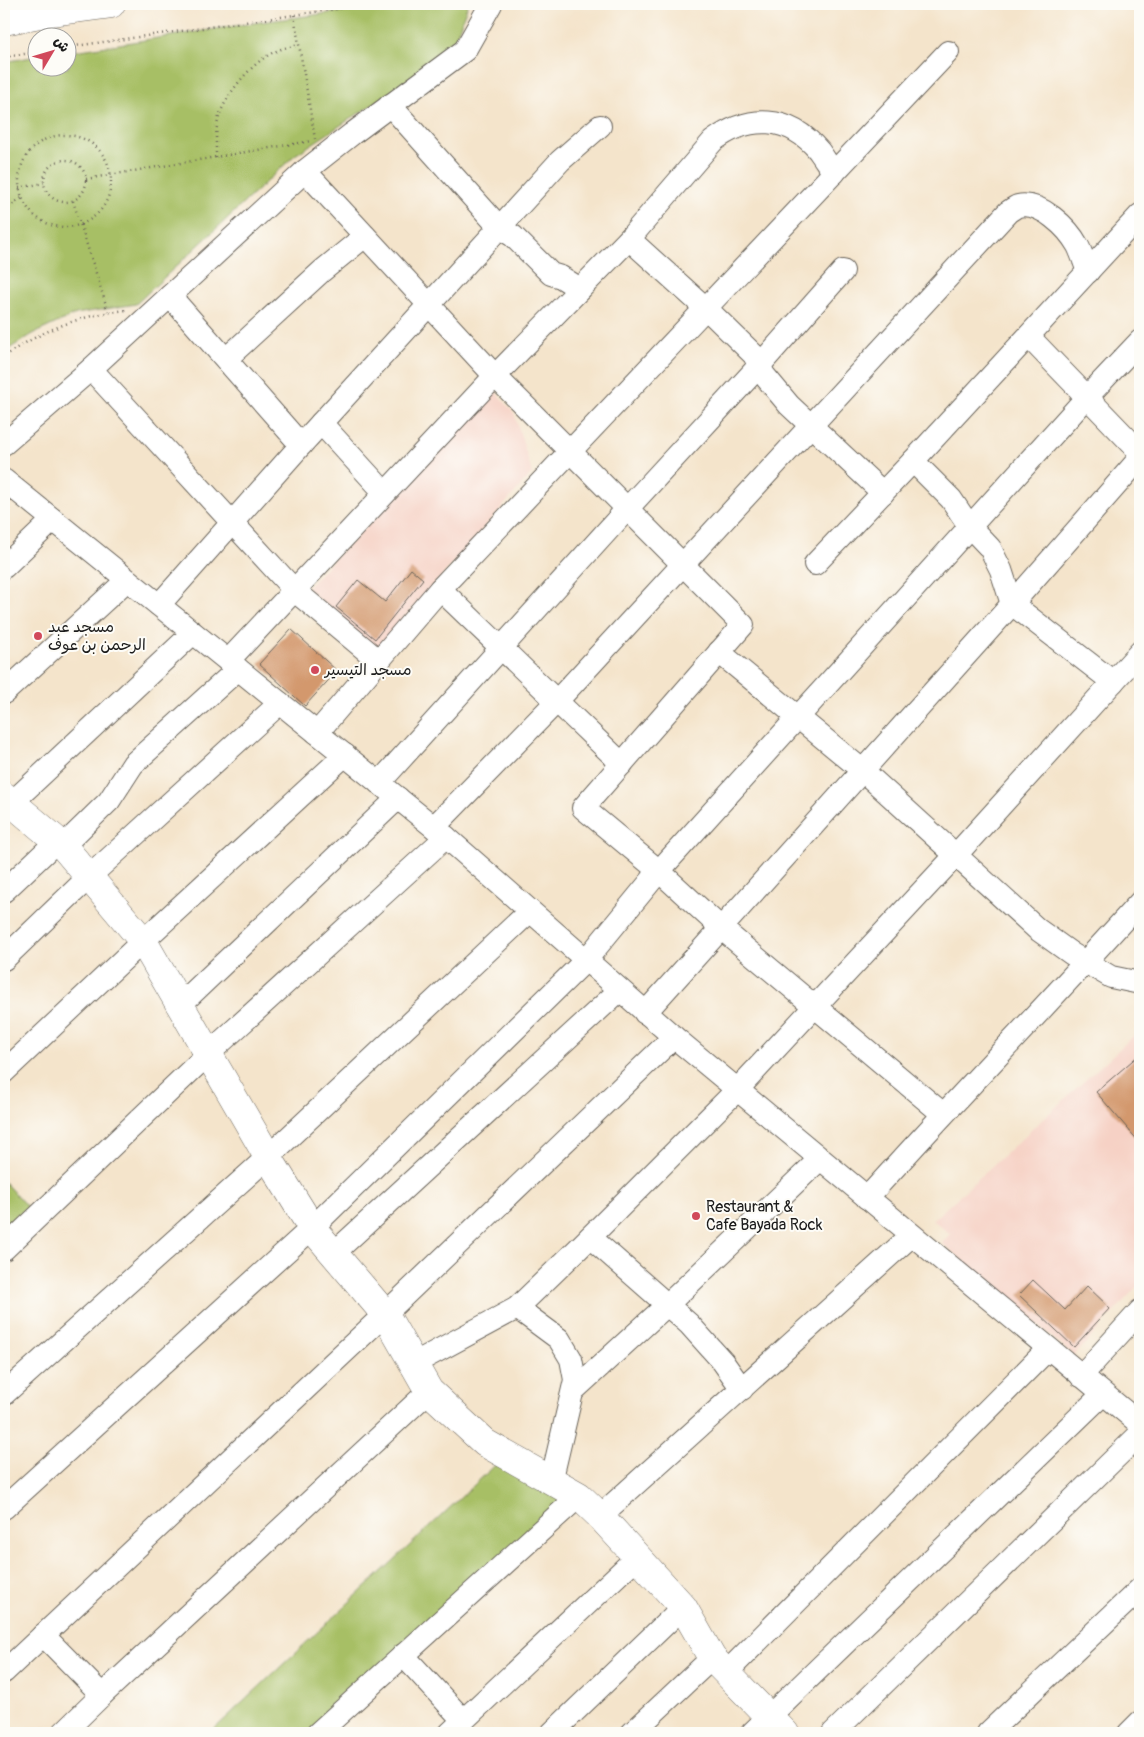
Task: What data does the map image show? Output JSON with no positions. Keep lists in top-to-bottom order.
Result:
{
  "places": ["مسجد عبد الرحمن بن عوف", "مسجد التيسير", "Restaurant & Cafe Bayada Rock"],
  "north": "top right"
}
